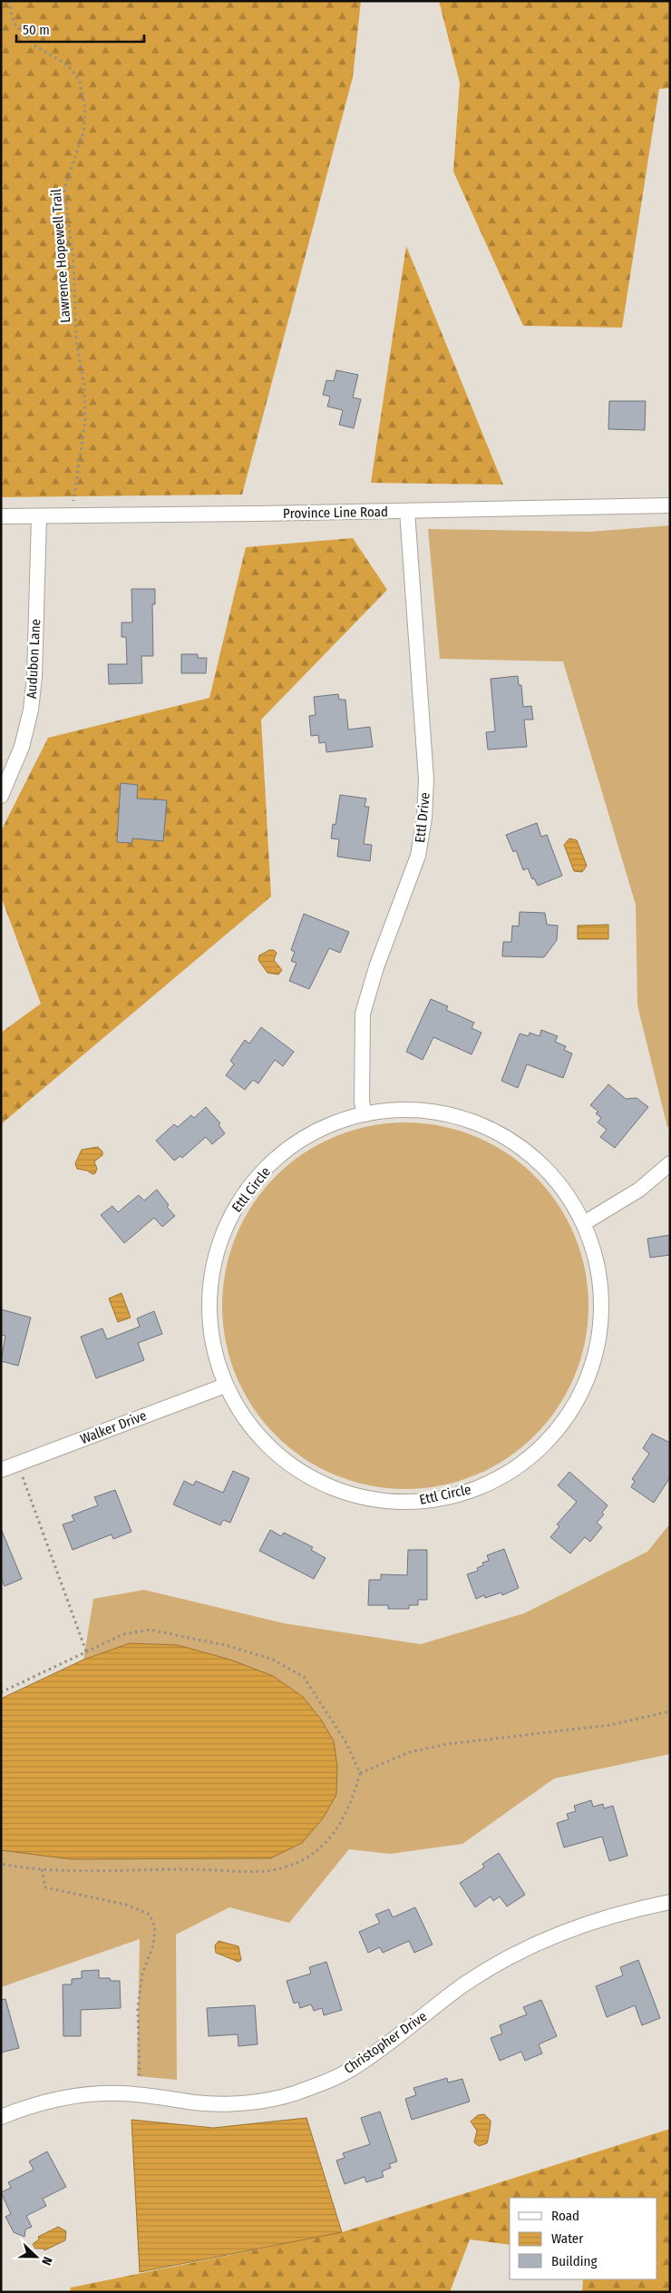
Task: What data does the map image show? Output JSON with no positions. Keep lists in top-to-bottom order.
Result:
{
  "streets": {
    "street": [
      "Province Line Road",
      "Audubon Lane",
      "Ettl Drive",
      "Ettl Circle",
      "Walker Drive",
      "Christopher Drive"
    ],
    "path": ["Lawrence Hopewell Trail"]
  },
  "crossings": [
    ["Lawrence Hopewell Trail", "Province Line Road"],
    ["Province Line Road", "Audubon Lane"],
    ["Province Line Road", "Ettl Drive"],
    ["Ettl Drive", "Ettl Circle"],
    ["Ettl Circle", "Walker Drive"]
  ],
  "legend": ["Road", "Water", "Building"],
  "scale_bar": "50 m",
  "north": "right"
}
